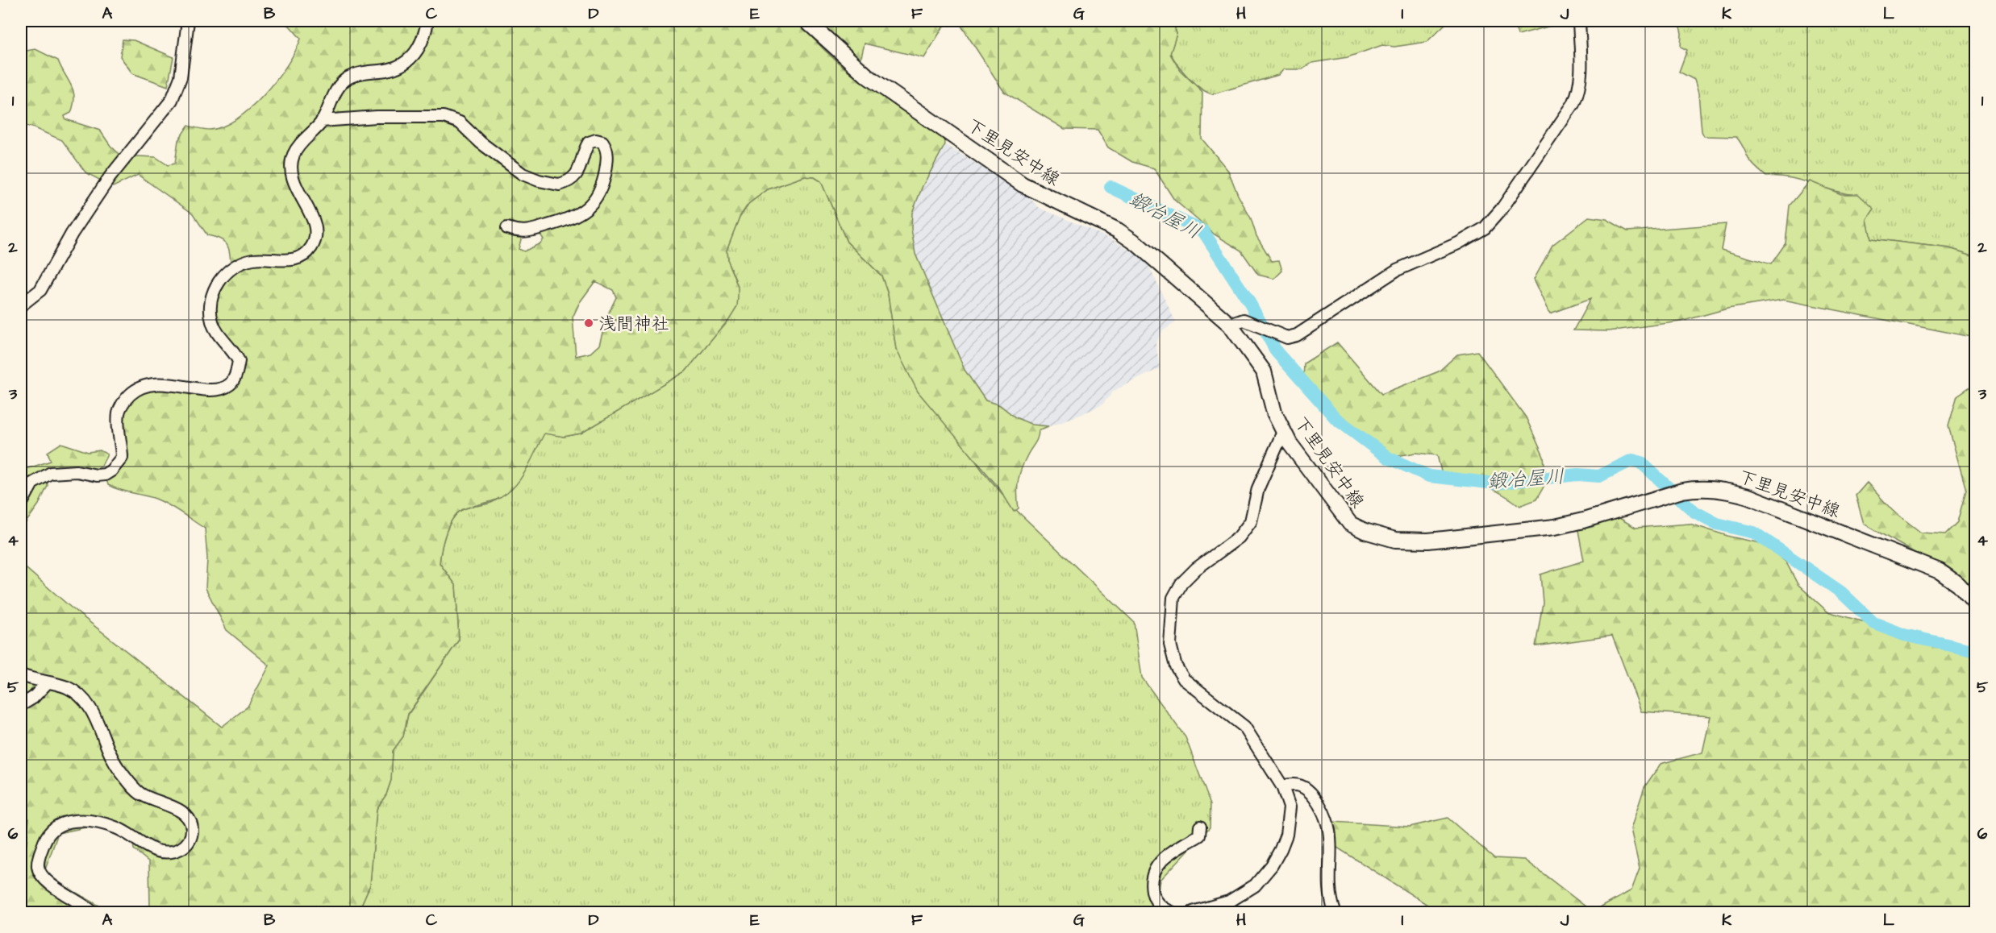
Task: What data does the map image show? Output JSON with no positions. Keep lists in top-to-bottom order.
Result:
{
  "streets": {
    "main road": ["下里見安中線"]
  },
  "water": ["鍛冶屋川"],
  "places": ["浅間神社"],
  "grid": {
    "columns": [
      "A",
      "B",
      "C",
      "D",
      "E",
      "F",
      "G",
      "H",
      "I",
      "J",
      "K",
      "L"
    ],
    "rows": [
      "1",
      "2",
      "3",
      "4",
      "5",
      "6"
    ]
  }
}
